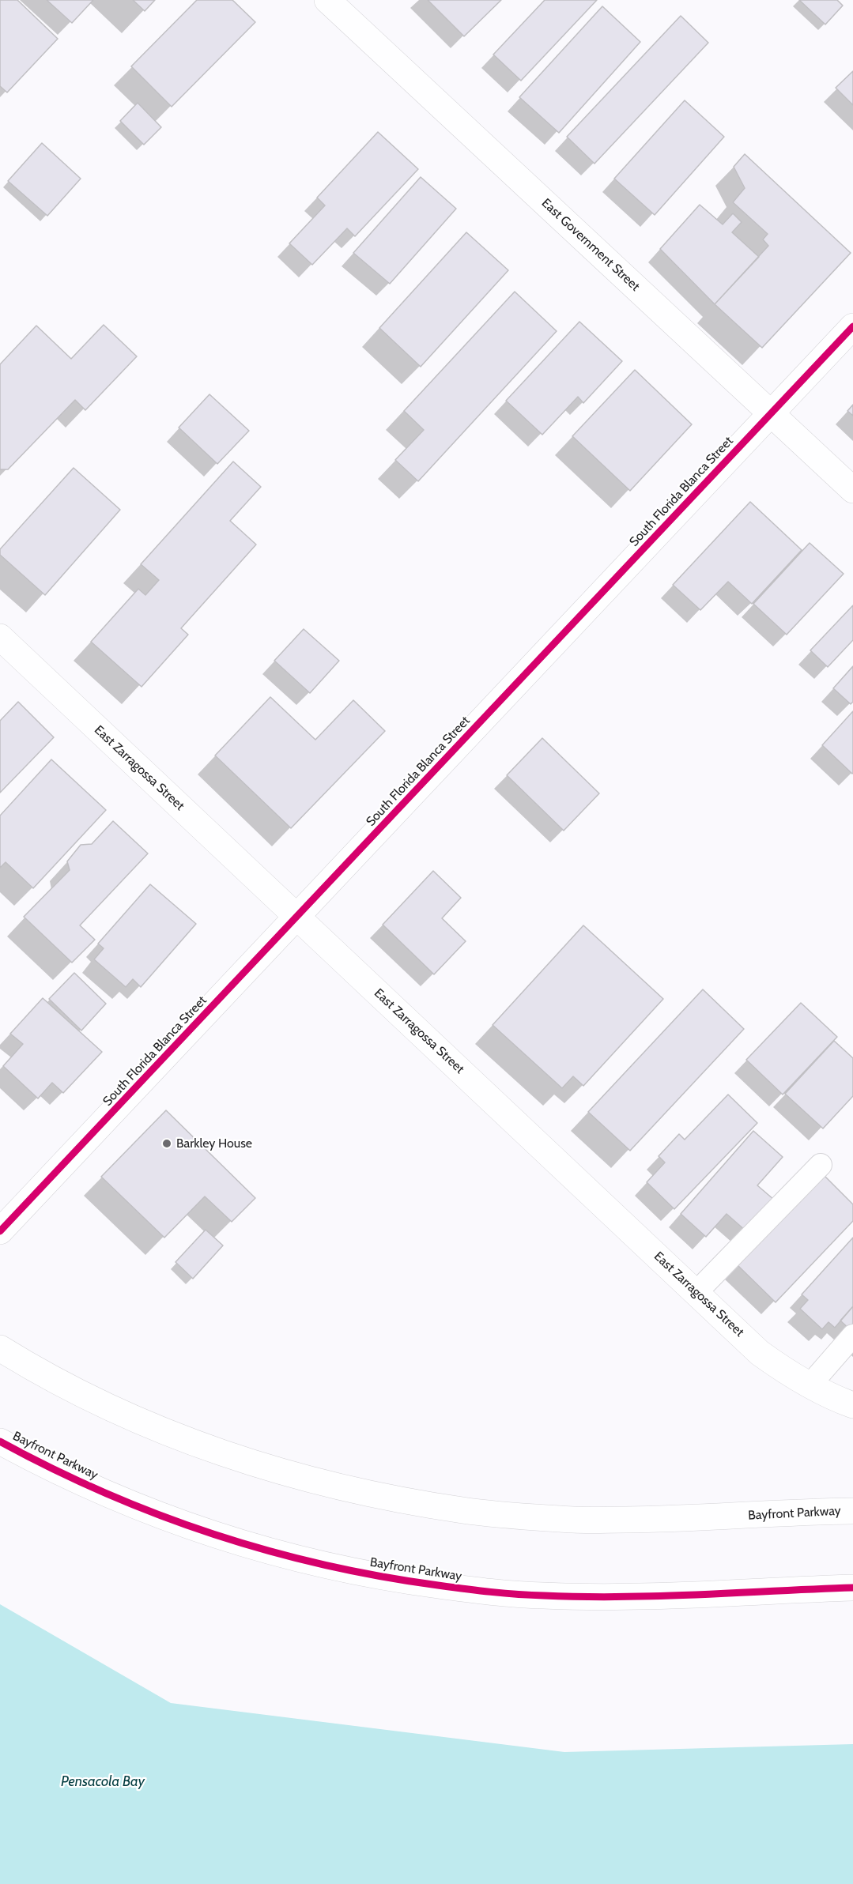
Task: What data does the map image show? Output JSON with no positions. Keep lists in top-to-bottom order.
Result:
{
  "streets": {
    "street": [
      "East Government Street",
      "South Florida Blanca Street",
      "East Zarragossa Street",
      "Bayfront Parkway"
    ]
  },
  "crossings": [
    ["East Government Street", "South Florida Blanca Street"],
    ["South Florida Blanca Street", "East Zarragossa Street"]
  ],
  "water": ["Pensacola Bay"],
  "places": ["Barkley House"]
}
